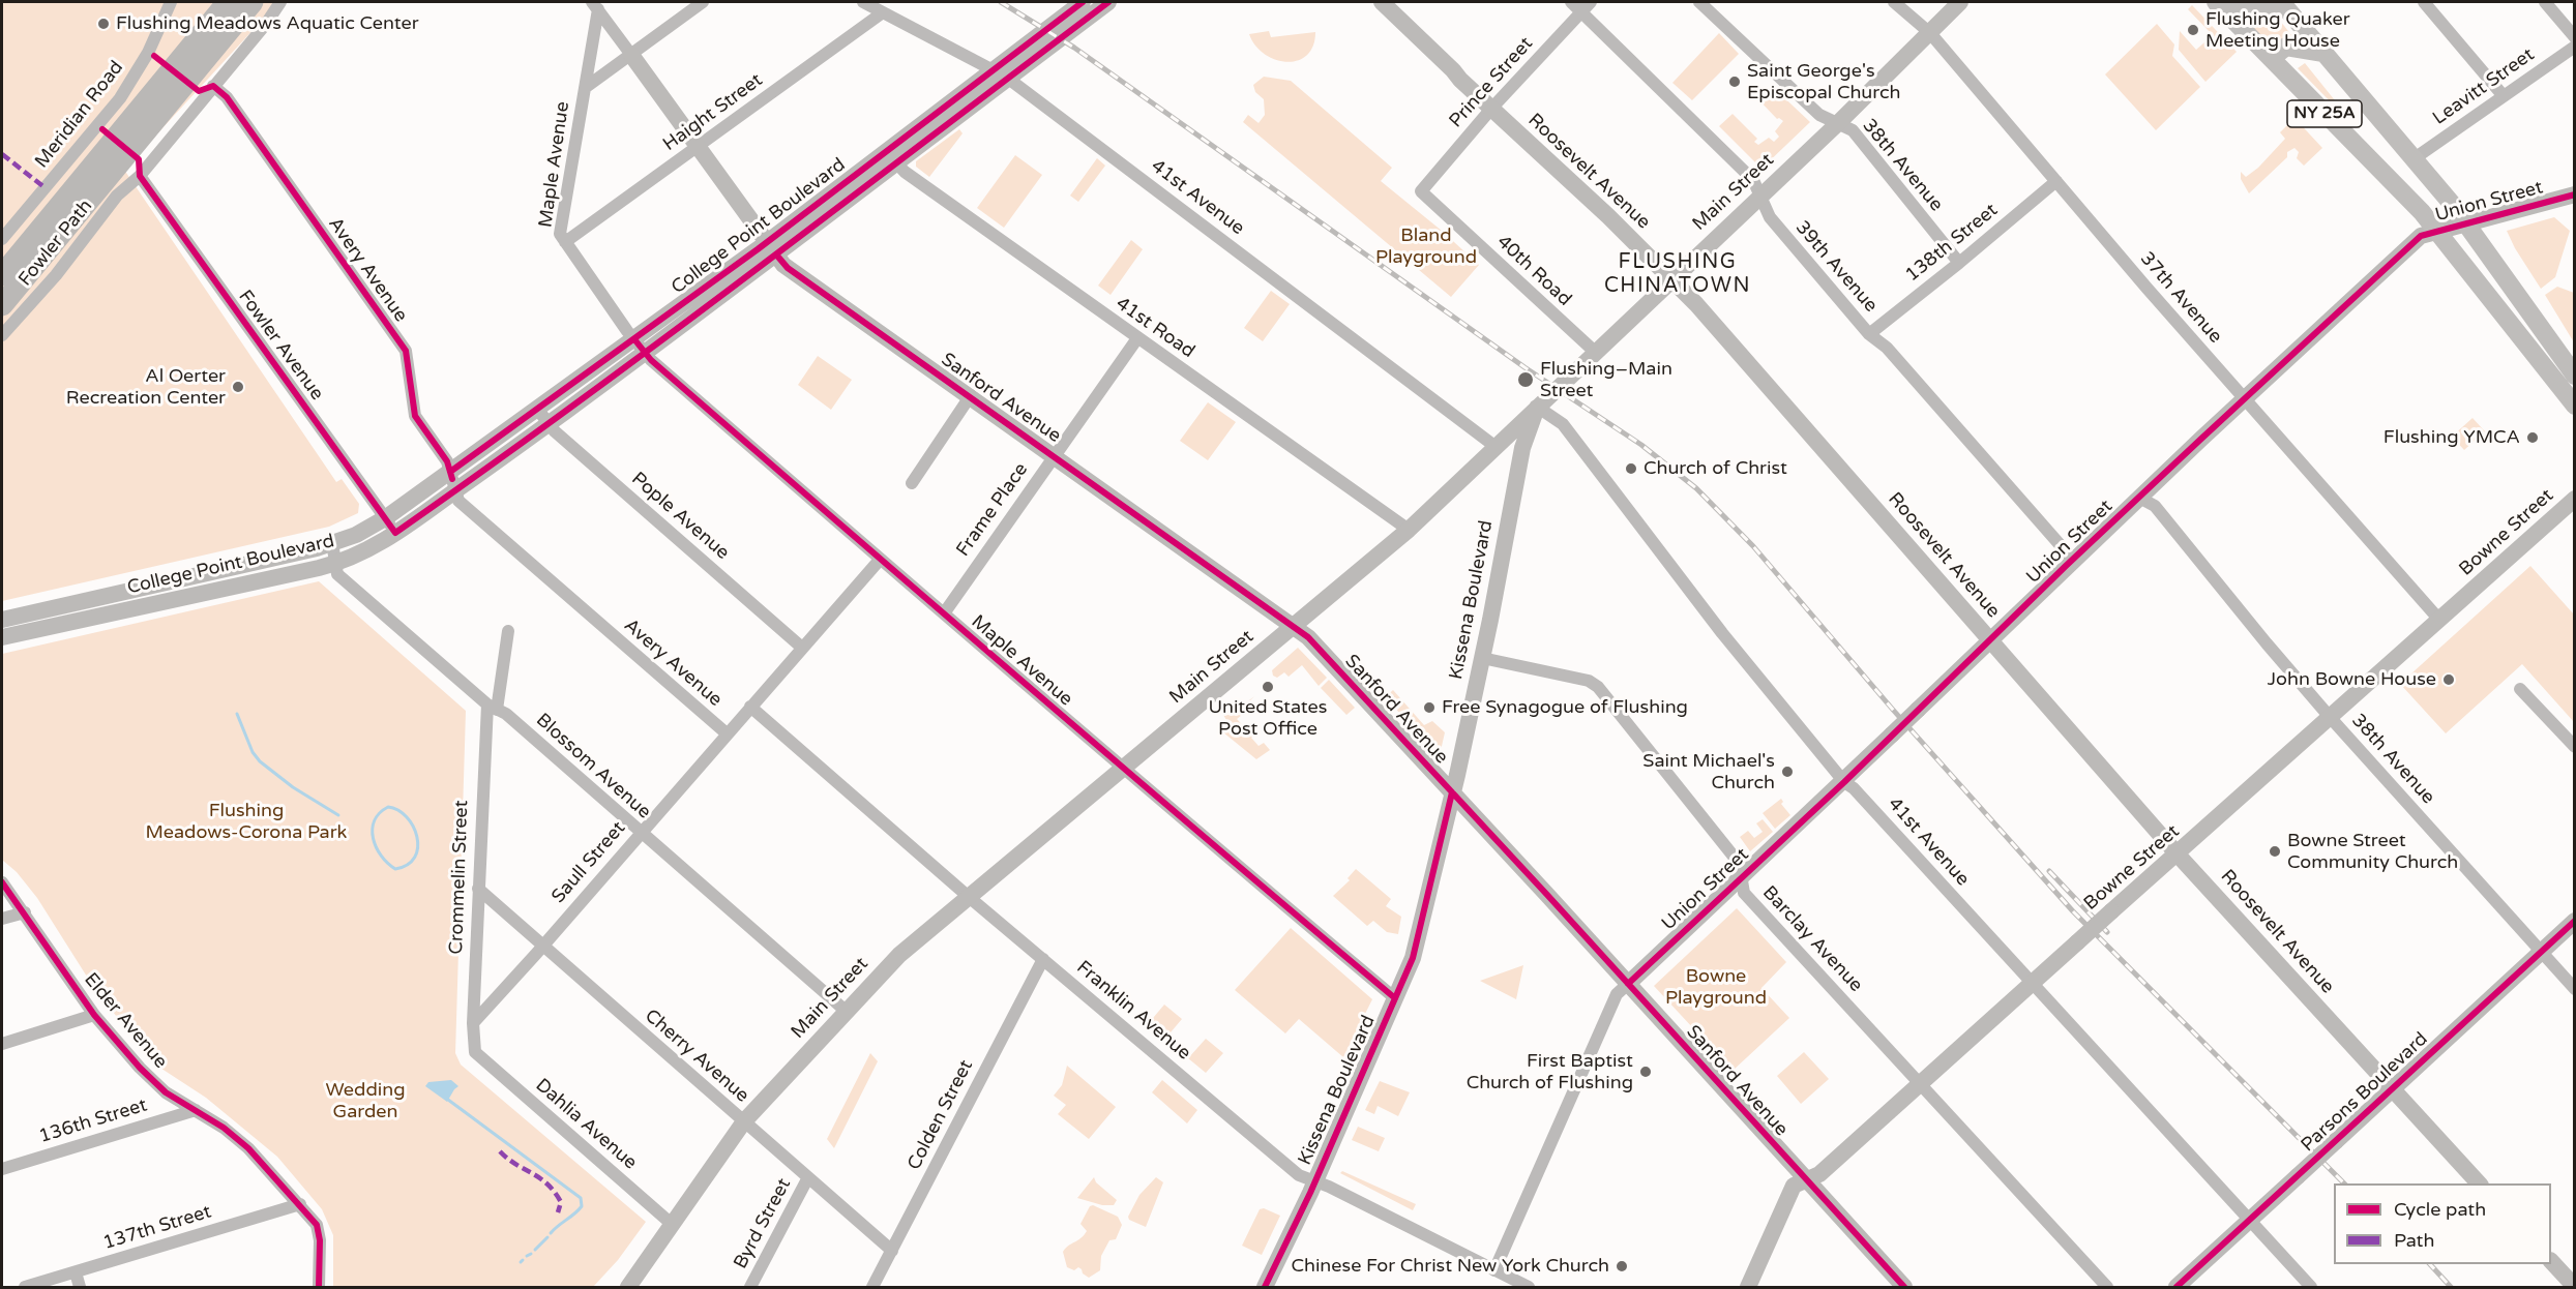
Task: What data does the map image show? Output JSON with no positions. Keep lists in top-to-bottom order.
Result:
{
  "streets": {
    "main road": ["NY 25A"],
    "street": [
      "Prince Street",
      "Leavitt Street",
      "Haight Street",
      "Meridian Road",
      "Maple Avenue",
      "38th Avenue",
      "Roosevelt Avenue",
      "Main Street",
      "41st Avenue",
      "Union Street",
      "College Point Boulevard",
      "Fowler Path",
      "138th Street",
      "39th Avenue",
      "Avery Avenue",
      "40th Road",
      "37th Avenue",
      "41st Road",
      "Fowler Avenue",
      "Sanford Avenue",
      "Frame Place",
      "Pople Avenue",
      "Bowne Street",
      "Kissena Boulevard",
      "Blossom Avenue",
      "Saull Street",
      "Crommelin Street",
      "Barclay Avenue",
      "Franklin Avenue",
      "Elder Avenue",
      "Cherry Avenue",
      "Parsons Boulevard",
      "Colden Street",
      "136th Street",
      "Dahlia Avenue",
      "Byrd Street",
      "137th Street"
    ]
  },
  "crossings": [
    ["Prince Street", "Roosevelt Avenue"],
    ["Prince Street", "39th Avenue"],
    ["Prince Street", "40th Road"],
    ["Leavitt Street", "NY 25A"],
    ["Haight Street", "Maple Avenue"],
    ["Haight Street", "41st Avenue"],
    ["Haight Street", "Sanford Avenue"],
    ["NY 25A", "Union Street"],
    ["Maple Avenue", "Main Street"],
    ["Maple Avenue", "College Point Boulevard"],
    ["Maple Avenue", "Sanford Avenue"],
    ["Maple Avenue", "Frame Place"],
    ["Maple Avenue", "Kissena Boulevard"],
    ["Maple Avenue", "Saull Street"],
    ["38th Avenue", "Main Street"],
    ["38th Avenue", "Union Street"],
    ["38th Avenue", "138th Street"],
    ["38th Avenue", "Bowne Street"],
    ["38th Avenue", "Parsons Boulevard"],
    ["Roosevelt Avenue", "Main Street"],
    ["Roosevelt Avenue", "Union Street"],
    ["Roosevelt Avenue", "Bowne Street"],
    ["Roosevelt Avenue", "Parsons Boulevard"],
    ["Main Street", "41st Avenue"],
    ["Main Street", "39th Avenue"],
    ["Main Street", "40th Road"],
    ["Main Street", "37th Avenue"],
    ["Main Street", "41st Road"],
    ["Main Street", "Sanford Avenue"],
    ["Main Street", "Kissena Boulevard"],
    ["Main Street", "Blossom Avenue"],
    ["Main Street", "Franklin Avenue"],
    ["Main Street", "Cherry Avenue"],
    ["Main Street", "Dahlia Avenue"],
    ["41st Avenue", "Union Street"],
    ["41st Avenue", "College Point Boulevard"],
    ["41st Avenue", "Bowne Street"],
    ["41st Avenue", "Kissena Boulevard"],
    ["41st Avenue", "Parsons Boulevard"],
    ["Union Street", "39th Avenue"],
    ["Union Street", "37th Avenue"],
    ["Union Street", "Sanford Avenue"],
    ["Union Street", "Barclay Avenue"],
    ["Union Street", "Franklin Avenue"],
    ["College Point Boulevard", "Avery Avenue"],
    ["College Point Boulevard", "41st Road"],
    ["College Point Boulevard", "Fowler Avenue"],
    ["College Point Boulevard", "Sanford Avenue"],
    ["College Point Boulevard", "Pople Avenue"],
    ["College Point Boulevard", "Blossom Avenue"],
    ["Fowler Path", "Avery Avenue"],
    ["Fowler Path", "Fowler Avenue"],
    ["138th Street", "39th Avenue"],
    ["138th Street", "37th Avenue"],
    ["Avery Avenue", "Saull Street"],
    ["37th Avenue", "Bowne Street"],
    ["41st Road", "Frame Place"],
    ["Sanford Avenue", "Frame Place"],
    ["Sanford Avenue", "Bowne Street"],
    ["Sanford Avenue", "Kissena Boulevard"],
    ["Pople Avenue", "Saull Street"],
    ["Bowne Street", "Barclay Avenue"],
    ["Kissena Boulevard", "Barclay Avenue"],
    ["Kissena Boulevard", "Franklin Avenue"],
    ["Blossom Avenue", "Saull Street"],
    ["Blossom Avenue", "Crommelin Street"],
    ["Saull Street", "Crommelin Street"],
    ["Saull Street", "Franklin Avenue"],
    ["Saull Street", "Cherry Avenue"],
    ["Crommelin Street", "Cherry Avenue"],
    ["Crommelin Street", "Dahlia Avenue"],
    ["Franklin Avenue", "Colden Street"],
    ["Elder Avenue", "136th Street"],
    ["Elder Avenue", "137th Street"],
    ["Cherry Avenue", "Colden Street"],
    ["Cherry Avenue", "Byrd Street"]
  ],
  "districts": ["FLUSHING CHINATOWN"],
  "parks": [
    "Bland Playground",
    "Flushing Meadows-Corona Park",
    "Bowne Playground",
    "Wedding Garden"
  ],
  "places": [
    "Flushing Meadows Aquatic Center",
    "Flushing Quaker Meeting House",
    "Saint George's Episcopal Church",
    "Flushing–Main Street",
    "Al Oerter Recreation Center",
    "Flushing YMCA",
    "Church of Christ",
    "John Bowne House",
    "United States Post Office",
    "Free Synagogue of Flushing",
    "Saint Michael's Church",
    "Bowne Street Community Church",
    "First Baptist Church of Flushing",
    "Chinese For Christ New York Church"
  ],
  "legend": ["Cycle path", "Path"]
}
